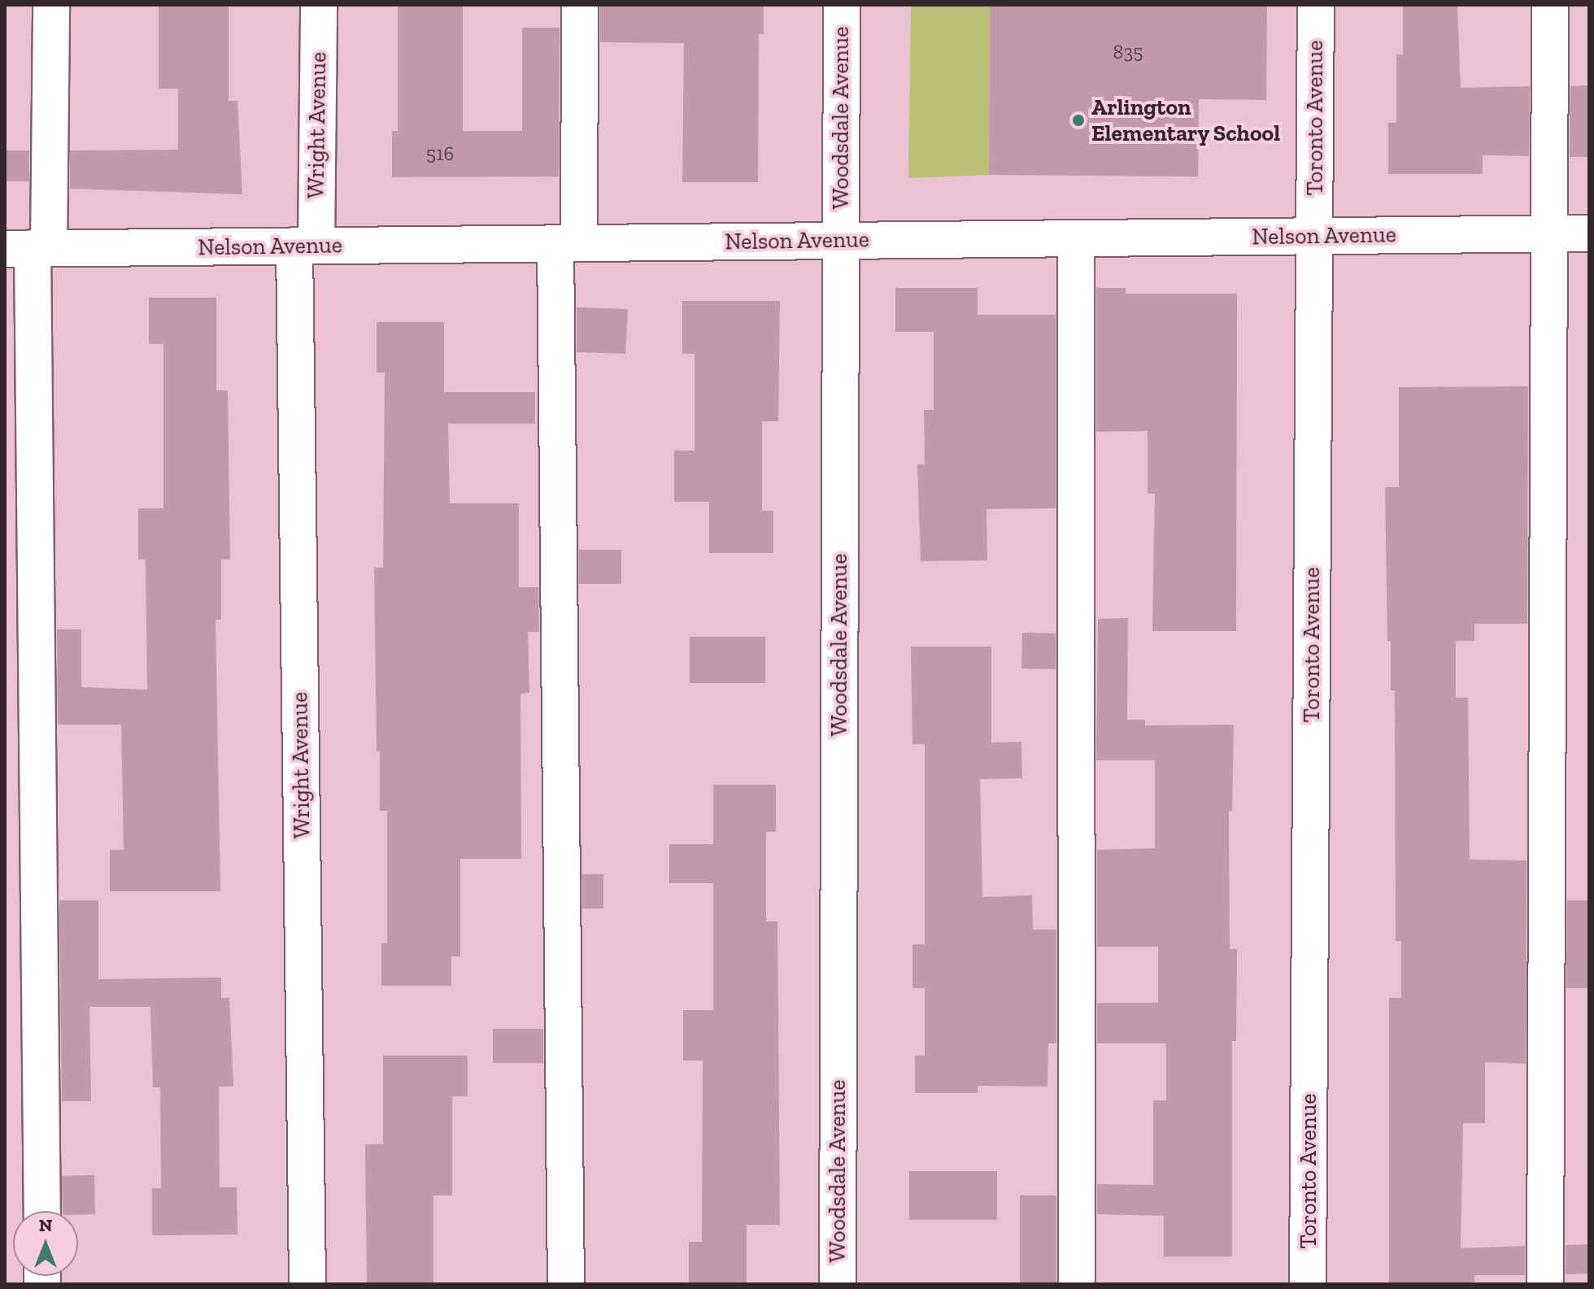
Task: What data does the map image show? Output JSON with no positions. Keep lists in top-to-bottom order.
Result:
{
  "streets": {
    "street": [
      "Woodsdale Avenue",
      "Toronto Avenue",
      "Wright Avenue",
      "Nelson Avenue"
    ]
  },
  "crossings": [
    ["Woodsdale Avenue", "Nelson Avenue"],
    ["Toronto Avenue", "Nelson Avenue"],
    ["Wright Avenue", "Nelson Avenue"]
  ],
  "places": ["Arlington Elementary School"],
  "house_numbers": ["835", "516"],
  "north": "top"
}
